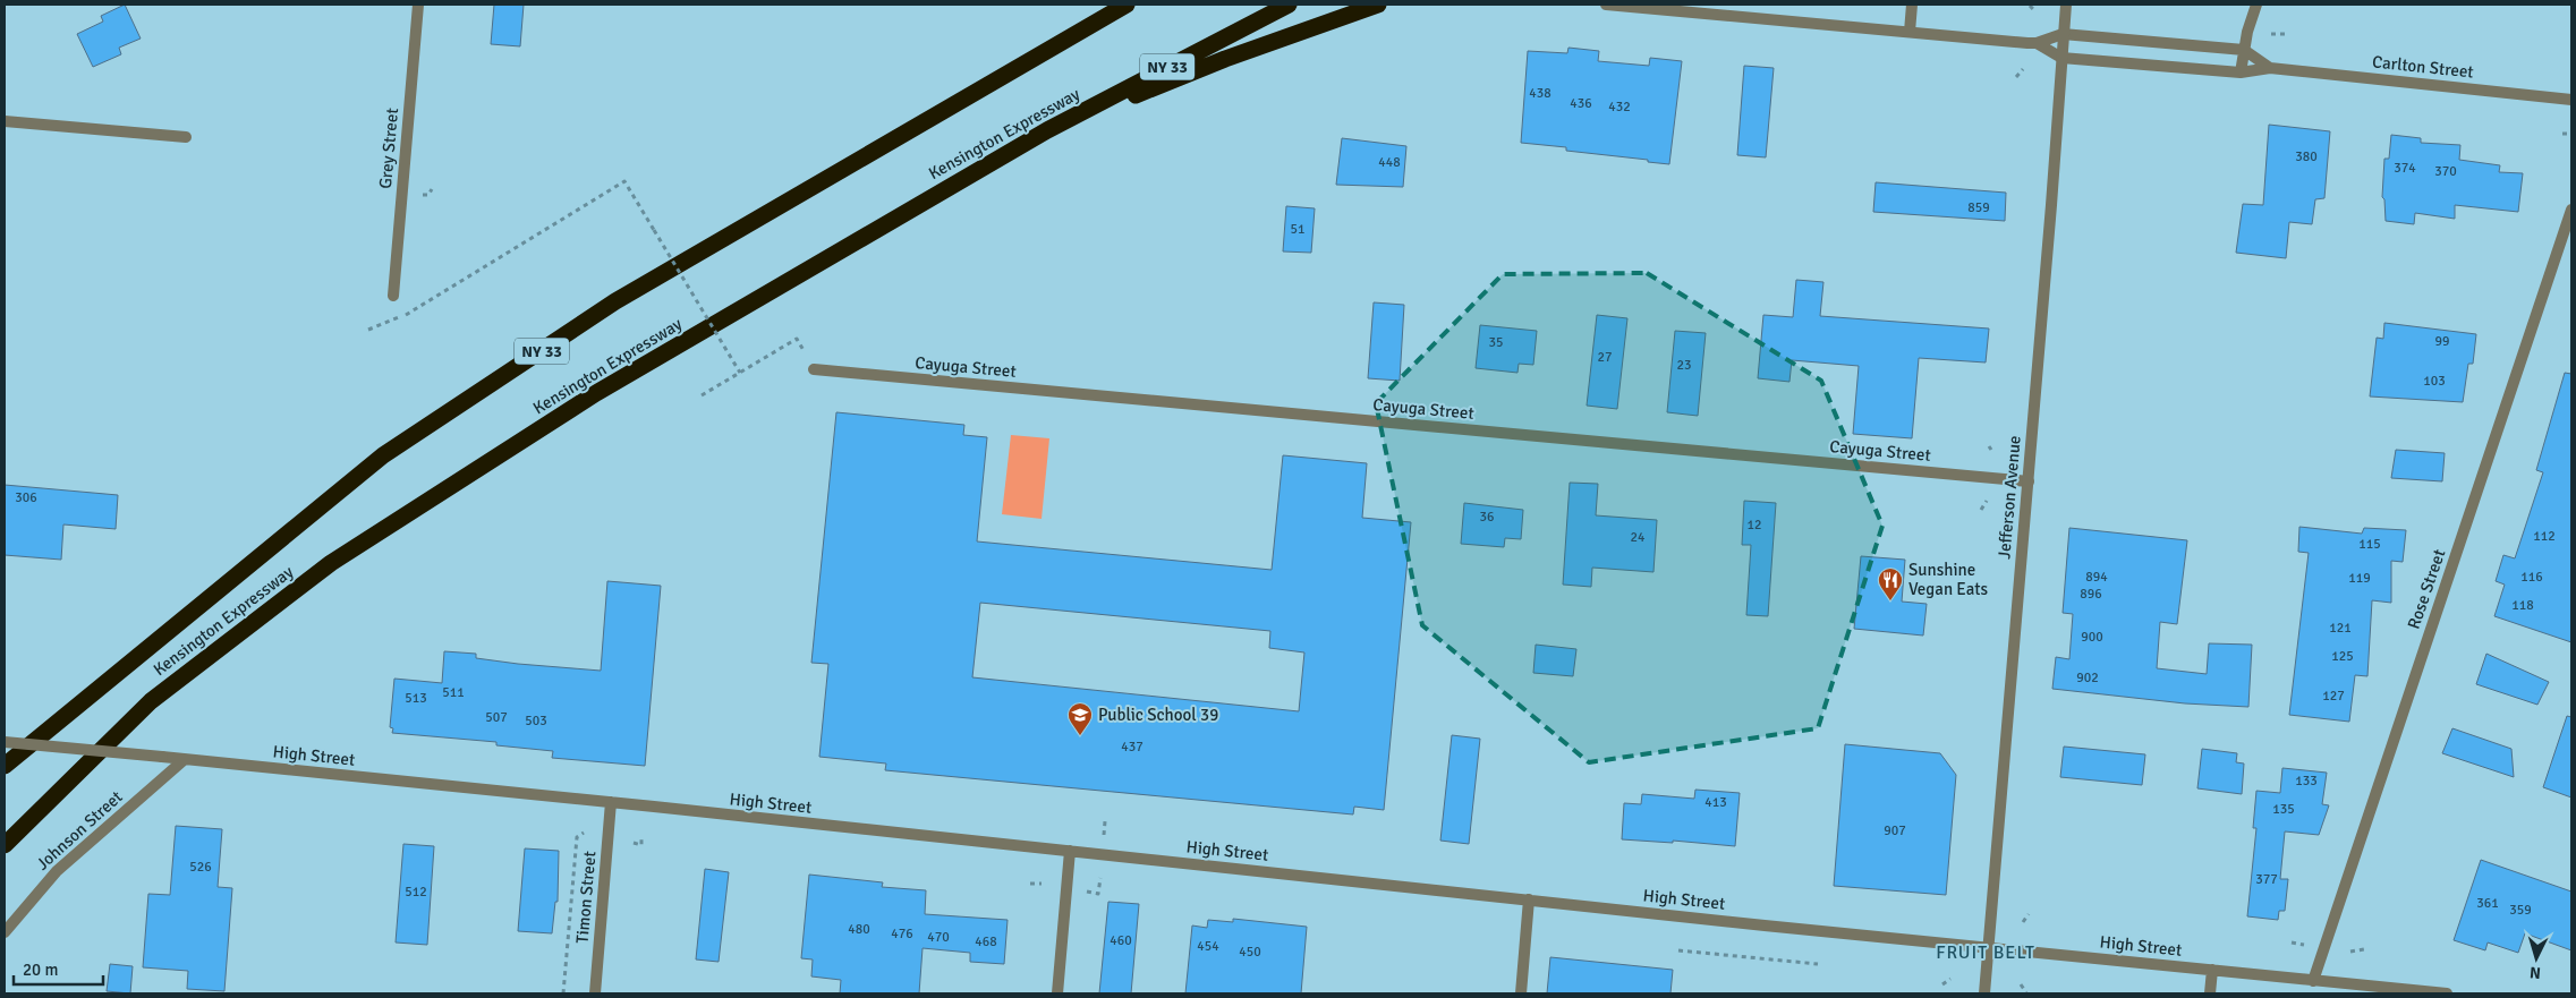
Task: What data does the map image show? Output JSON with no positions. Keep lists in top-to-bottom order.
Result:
{
  "streets": {
    "highway": ["NY 33", "Kensington Expressway"],
    "street": [
      "Carlton Street",
      "Grey Street",
      "Cayuga Street",
      "Jefferson Avenue",
      "Rose Street",
      "High Street",
      "Johnson Street",
      "Timon Street"
    ]
  },
  "crossings": [
    ["Carlton Street", "Jefferson Avenue"],
    ["Cayuga Street", "Jefferson Avenue"],
    ["Jefferson Avenue", "High Street"],
    ["Rose Street", "High Street"],
    ["High Street", "Johnson Street"],
    ["High Street", "Timon Street"]
  ],
  "districts": ["FRUIT BELT"],
  "places": {
    "restaurant": ["Sunshine Vegan Eats"],
    "school or university": ["Public School 39"]
  },
  "house_numbers": [
    "438",
    "436",
    "432",
    "380",
    "448",
    "374",
    "370",
    "859",
    "51",
    "99",
    "35",
    "27",
    "23",
    "103",
    "306",
    "36",
    "12",
    "112",
    "24",
    "115",
    "894",
    "116",
    "119",
    "896",
    "118",
    "121",
    "900",
    "125",
    "902",
    "511",
    "127",
    "513",
    "507",
    "503",
    "437",
    "133",
    "413",
    "135",
    "907",
    "526",
    "377",
    "512",
    "361",
    "359",
    "480",
    "476",
    "470",
    "460",
    "468",
    "454",
    "450"
  ],
  "scale_bar": "20 m",
  "north": "bottom"
}
